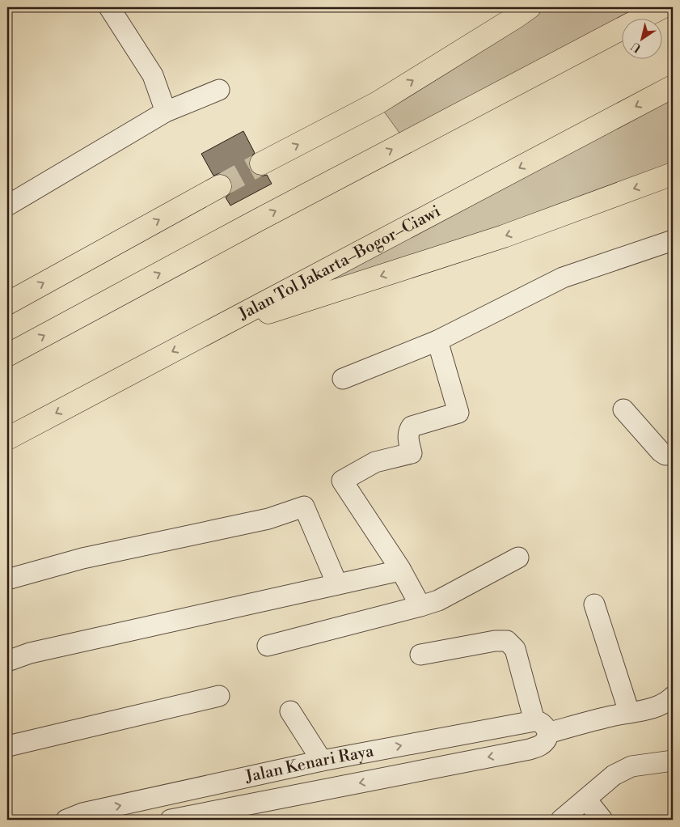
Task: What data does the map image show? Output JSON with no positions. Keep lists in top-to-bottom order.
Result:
{
  "streets": {
    "highway": ["Jalan Tol Jakarta–Bogor–Ciawi"],
    "street": ["Jalan Kenari Raya"]
  },
  "north": "bottom left"
}
